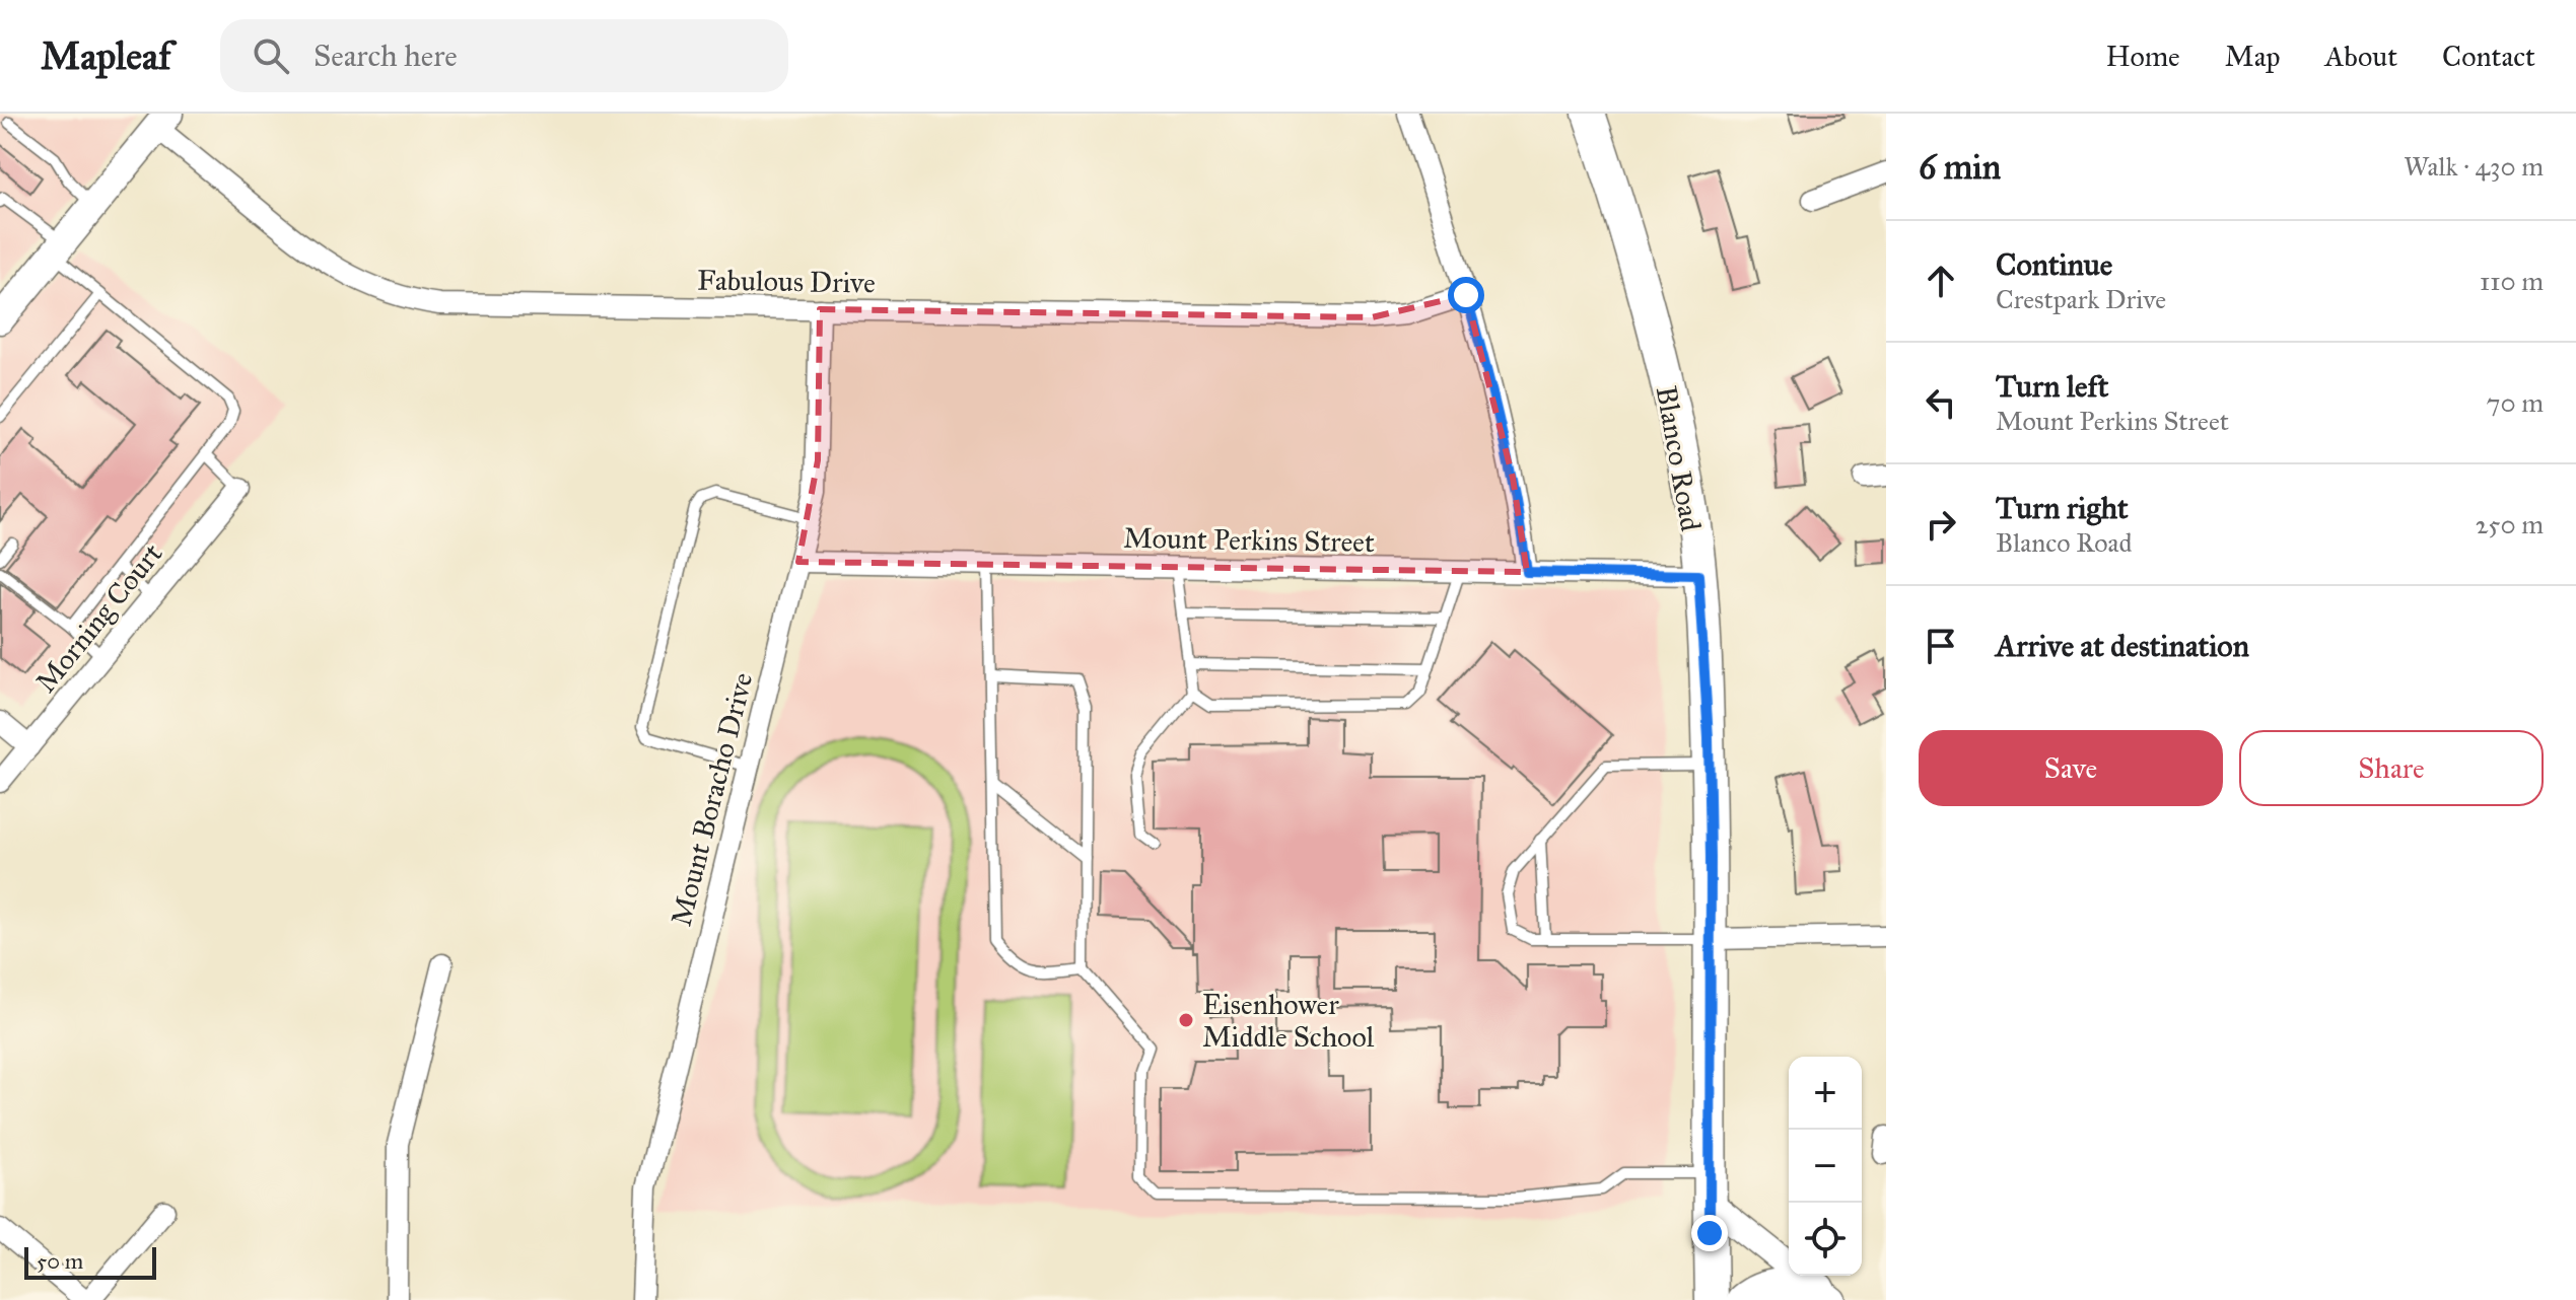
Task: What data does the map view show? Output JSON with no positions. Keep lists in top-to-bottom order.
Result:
{
  "streets": {
    "main road": ["Blanco Road"],
    "street": [
      "Fabulous Drive",
      "Mount Perkins Street",
      "Morning Court",
      "Mount Boracho Drive"
    ]
  },
  "crossings": [
    ["Fabulous Drive", "Mount Boracho Drive"],
    ["Blanco Road", "Mount Perkins Street"],
    ["Mount Perkins Street", "Mount Boracho Drive"]
  ],
  "places": ["Eisenhower Middle School"],
  "scale_bar": "50 m",
  "page": {
    "header": "Mapleaf",
    "search": "Search here",
    "nav": [
      "Home",
      "Map",
      "About",
      "Contact"
    ],
    "heading": ["6 min", "Walk · 430 m"],
    "list": [
      ["Continue", "Crestpark Drive", "110 m"],
      ["Turn left", "Mount Perkins Street", "70 m"],
      ["Turn right", "Blanco Road", "250 m"],
      "Arrive at destination"
    ],
    "buttons": ["Save", "Share"],
    "map_buttons": ["+", "−"],
    "scale": "50 m"
  }
}
